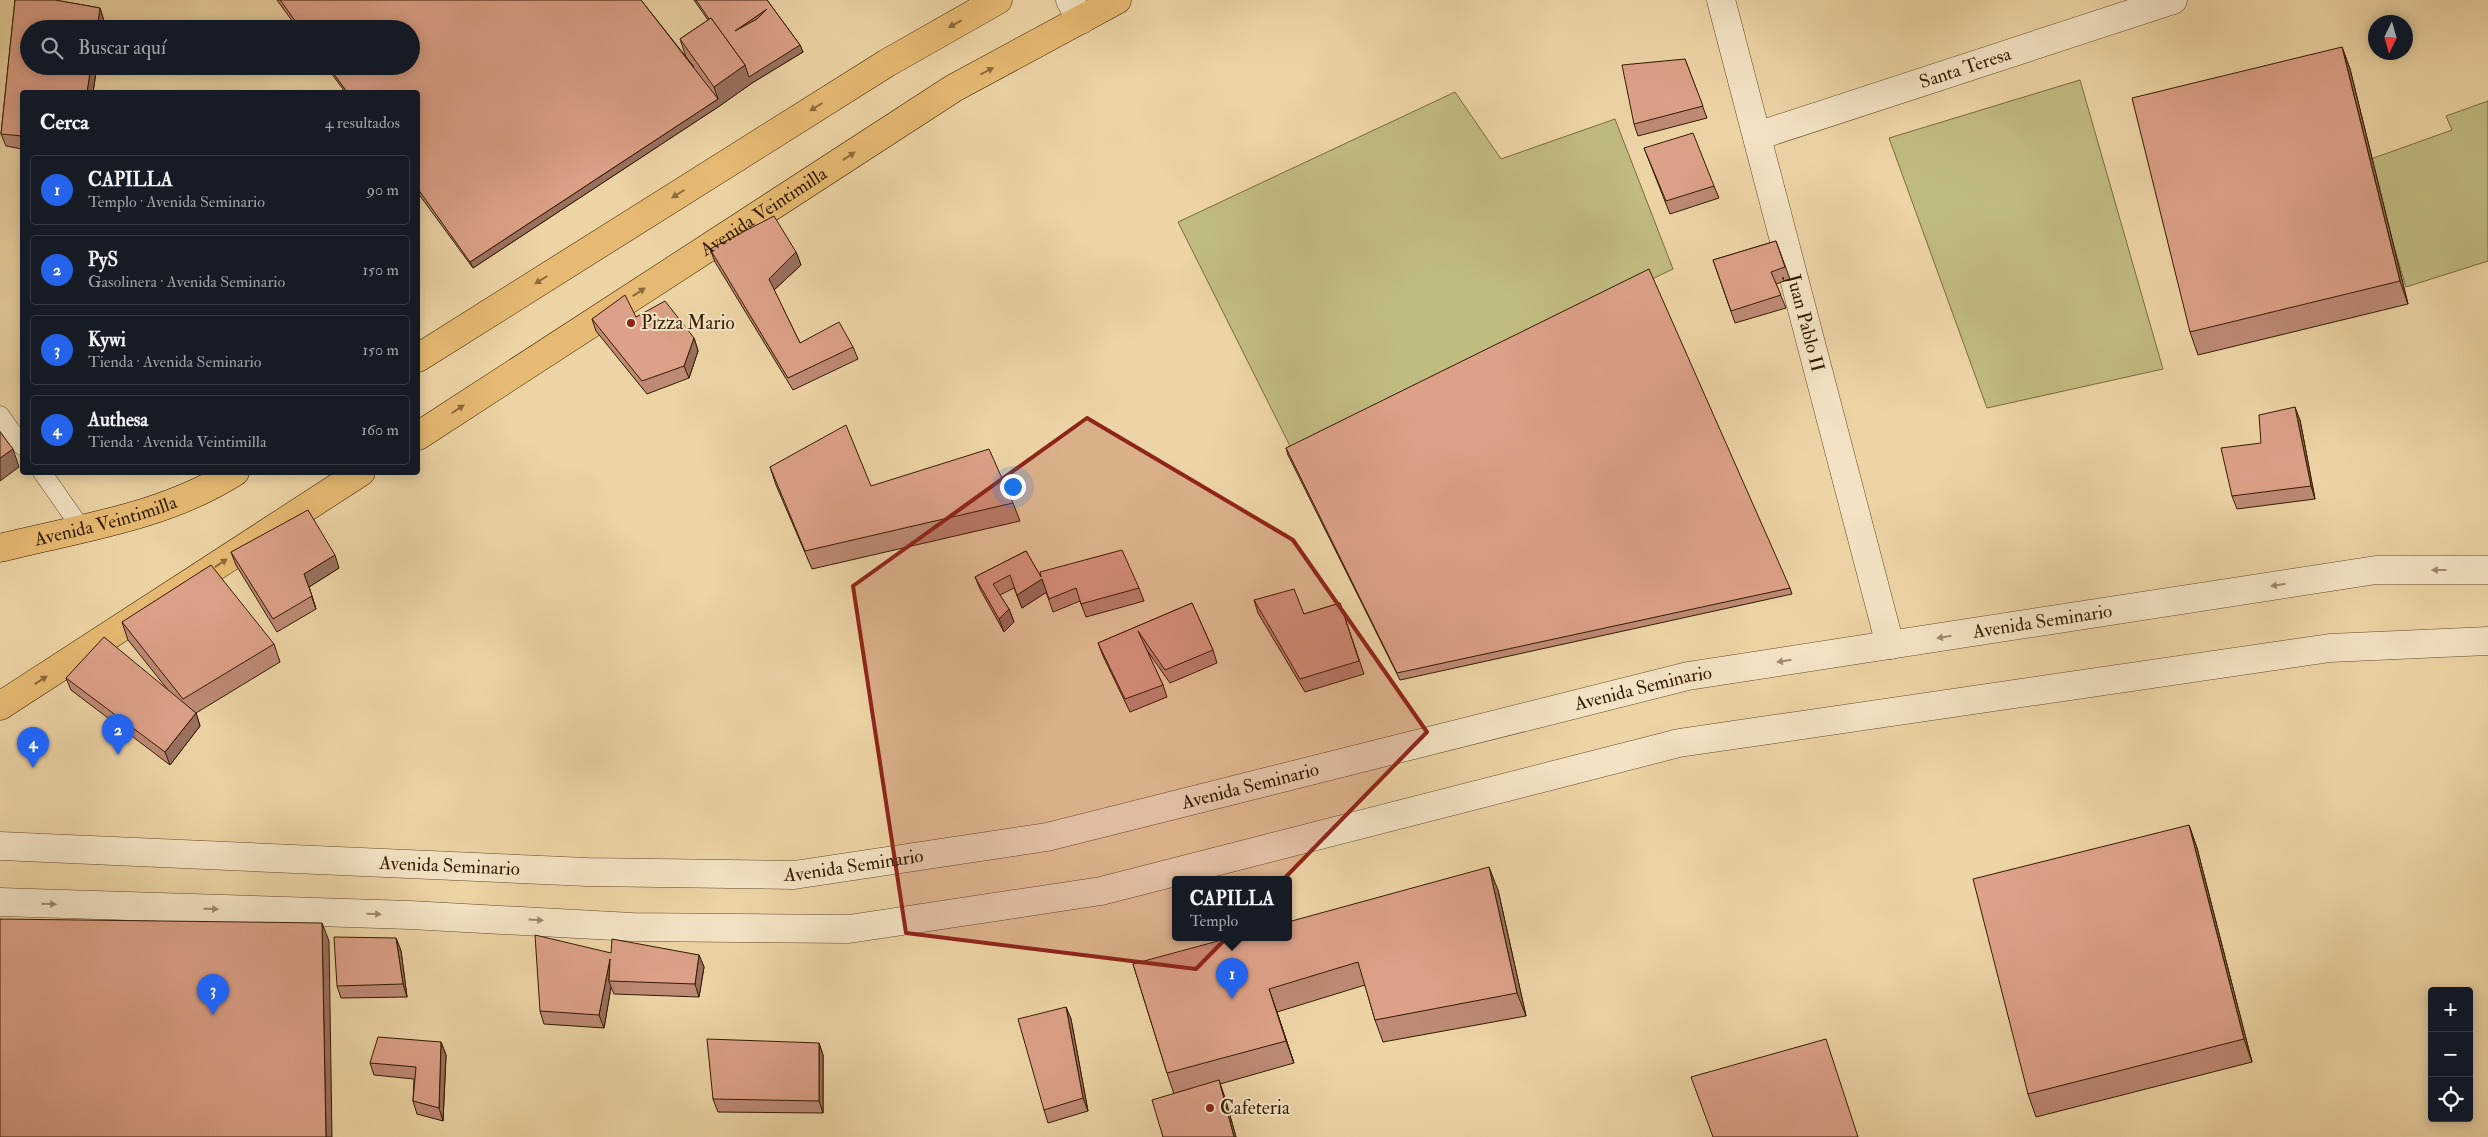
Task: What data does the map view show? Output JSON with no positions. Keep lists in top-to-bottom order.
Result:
{
  "streets": {
    "main road": ["Avenida Veintimilla"],
    "street": ["Santa Teresa", "Juan Pablo II", "Avenida Seminario"]
  },
  "crossings": [
    ["Santa Teresa", "Juan Pablo II"],
    ["Juan Pablo II", "Avenida Seminario"]
  ],
  "places": ["Pizza Mario", "Cafeteria"],
  "north": "bottom",
  "page": {
    "search": "Buscar aquí",
    "heading": ["Cerca", "4 resultados"],
    "list": [
      {
        "mark": "1",
        "name": "CAPILLA",
        "note": "Templo · Avenida Seminario",
        "value": "90 m"
      },
      {
        "mark": "2",
        "name": "PyS",
        "note": "Gasolinera · Avenida Seminario",
        "value": "150 m"
      },
      {
        "mark": "3",
        "name": "Kywi",
        "note": "Tienda · Avenida Seminario",
        "value": "150 m"
      },
      {
        "mark": "4",
        "name": "Authesa",
        "note": "Tienda · Avenida Veintimilla",
        "value": "160 m"
      }
    ],
    "pins": [
      "2",
      "4",
      "1",
      "3"
    ],
    "popup": ["CAPILLA", "Templo"],
    "map_buttons": ["+", "−"]
  }
}
